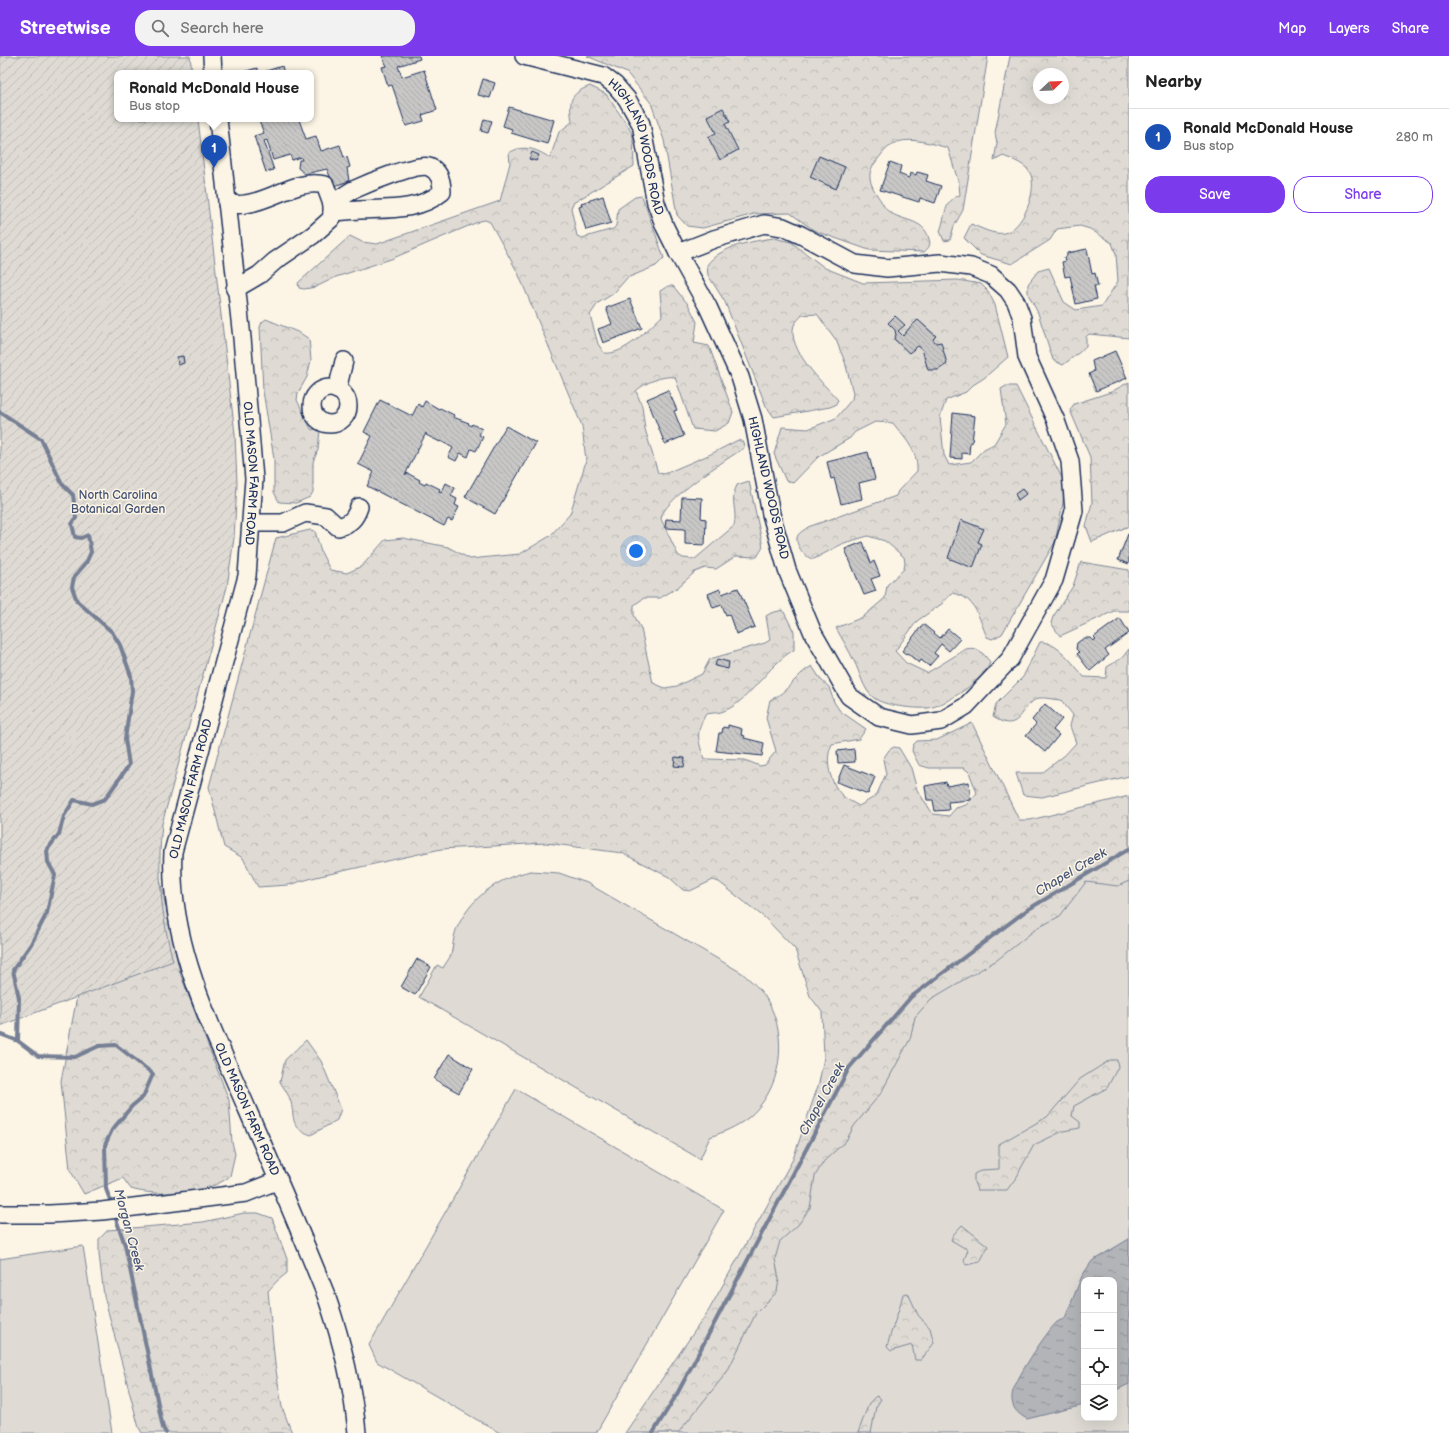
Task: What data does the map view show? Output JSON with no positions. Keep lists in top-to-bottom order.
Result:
{
  "streets": {
    "street": ["HIGHLAND WOODS ROAD", "OLD MASON FARM ROAD"]
  },
  "water": ["Chapel Creek", "Morgan Creek"],
  "parks": ["North Carolina Botanical Garden"],
  "north": "top right",
  "page": {
    "header": "Streetwise",
    "search": "Search here",
    "nav": ["Map", "Layers", "Share"],
    "heading": "Nearby",
    "popup": ["Ronald McDonald House", "Bus stop"],
    "list": [
      {
        "mark": "1",
        "name": "Ronald McDonald House",
        "note": "Bus stop",
        "value": "280 m"
      }
    ],
    "pins": "1",
    "buttons": ["Save", "Share"],
    "map_buttons": ["+", "−"]
  }
}
